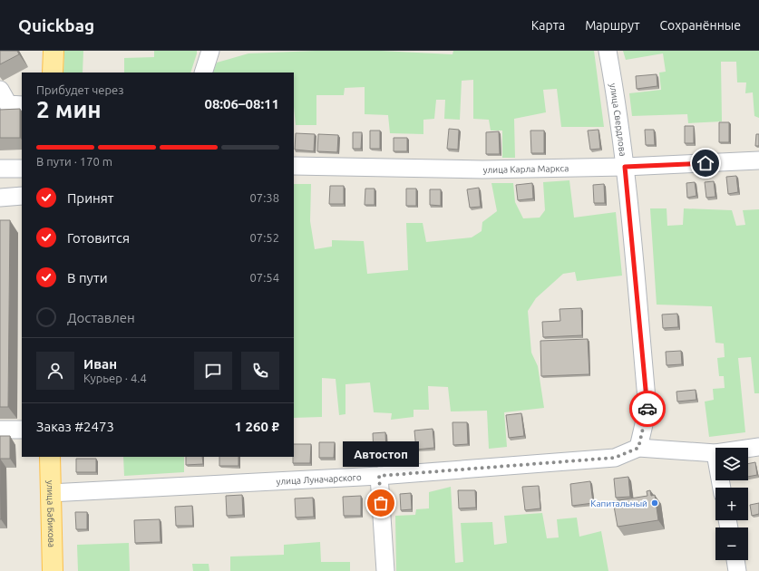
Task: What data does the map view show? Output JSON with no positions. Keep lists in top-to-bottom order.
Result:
{
  "streets": {
    "main road": ["улица Бабикова"],
    "street": ["улица Свердлова", "улица Карла Маркса", "улица Луначарского"]
  },
  "crossings": [
    ["улица Свердлова", "улица Карла Маркса"],
    ["улица Свердлова", "улица Луначарского"],
    ["улица Луначарского", "улица Бабикова"]
  ],
  "places": ["Автостоп", "Капитальный"],
  "page": {
    "header": "Quickbag",
    "nav": ["Карта", "Маршрут", "Сохранённые"],
    "heading": ["2 мин", "Прибудет через", "08:06–08:11"],
    "panel": [
      "Иван",
      "Курьер · 4.4",
      "Заказ #2473",
      "1 260 ₽"
    ],
    "bar": "В пути · 170 m",
    "list": [
      ["Принят", "07:38"],
      ["Готовится", "07:52"],
      ["В пути", "07:54"],
      "Доставлен"
    ],
    "bubble": "Автостоп",
    "map_buttons": ["+", "−"]
  }
}
